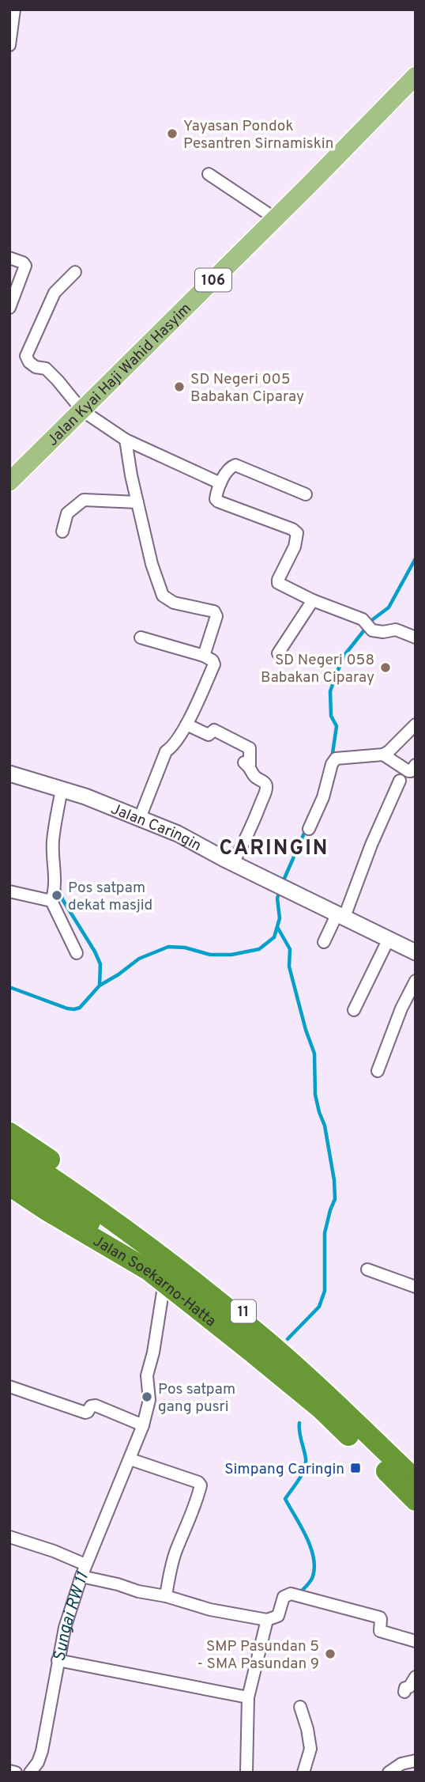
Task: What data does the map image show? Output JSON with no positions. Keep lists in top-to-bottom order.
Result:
{
  "streets": {
    "highway": ["Jalan Soekarno-Hatta", "11"],
    "main road": ["106", "Jalan Kyai Haji Wahid Hasyim", "Jalan Caringin"]
  },
  "crossings": [
    ["Jalan Soekarno-Hatta", "11"]
  ],
  "districts": ["CARINGIN"],
  "water": ["Sungai RW 11"],
  "places": {
    "other": [
      "Yayasan Pondok Pesantren Sirnamiskin",
      "SD Negeri 005 Babakan Ciparay",
      "SD Negeri 058 Babakan Ciparay",
      "Pos satpam dekat masjid",
      "Pos satpam gang pusri",
      "SMP Pasundan 5 - SMA Pasundan 9"
    ],
    "transit": ["Simpang Caringin"]
  }
}
